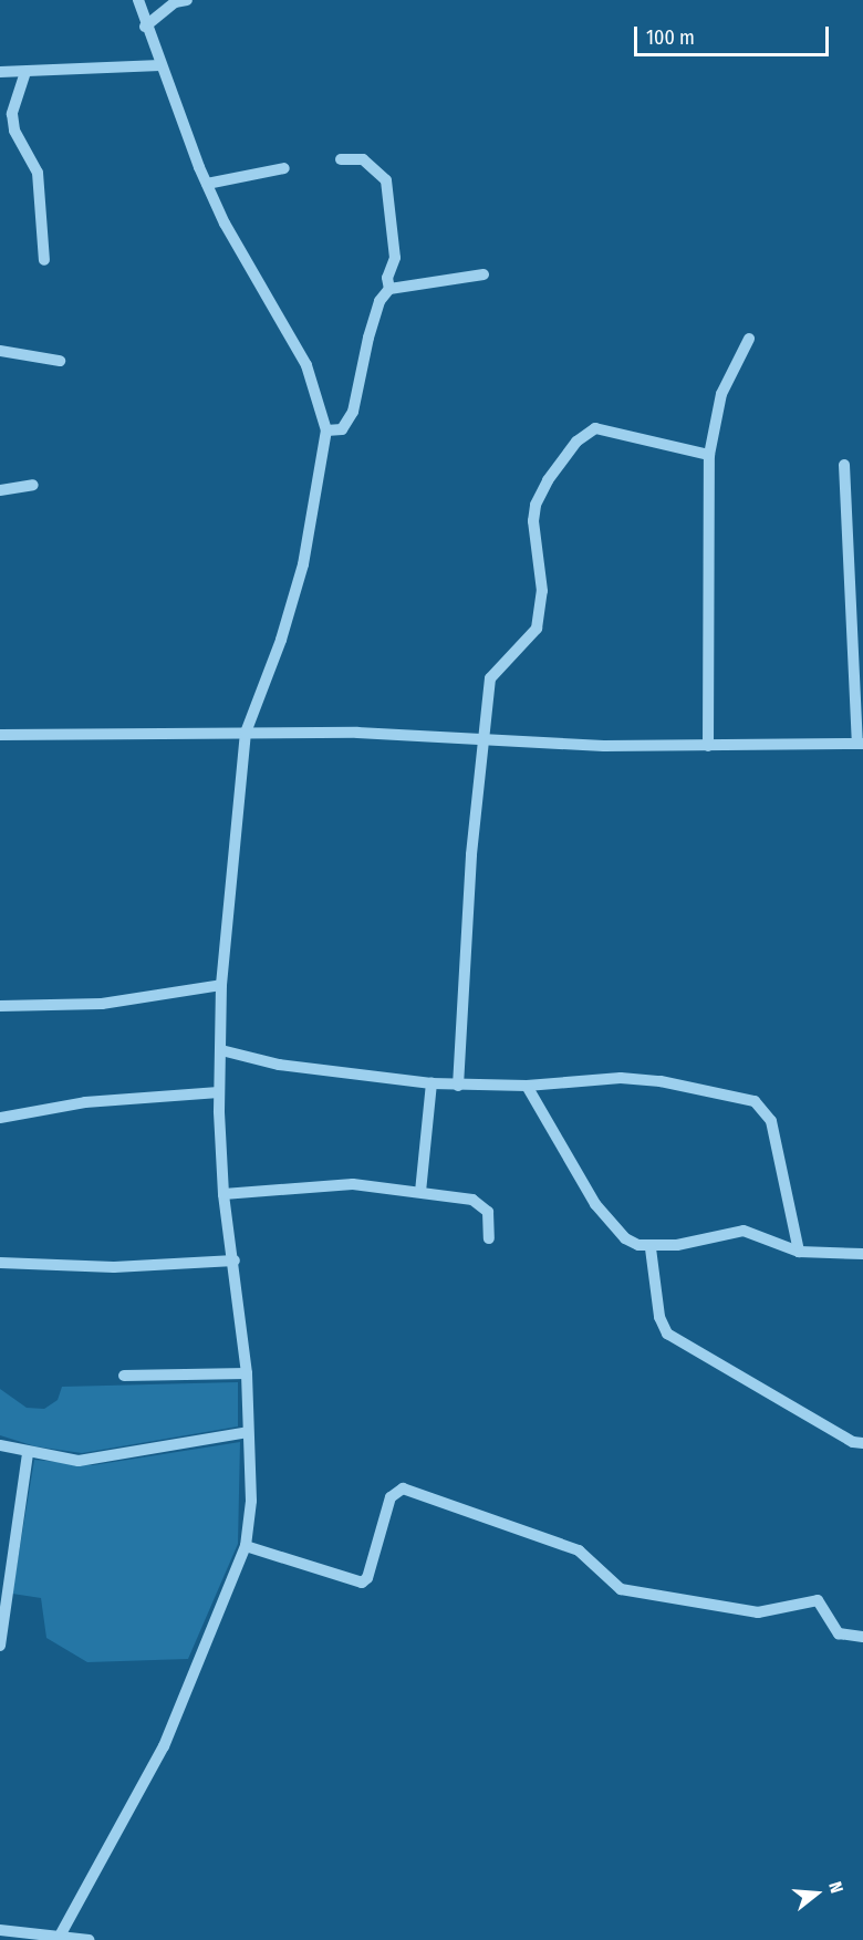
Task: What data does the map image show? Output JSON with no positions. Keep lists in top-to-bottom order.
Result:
{
  "scale_bar": "100 m",
  "north": "right"
}
